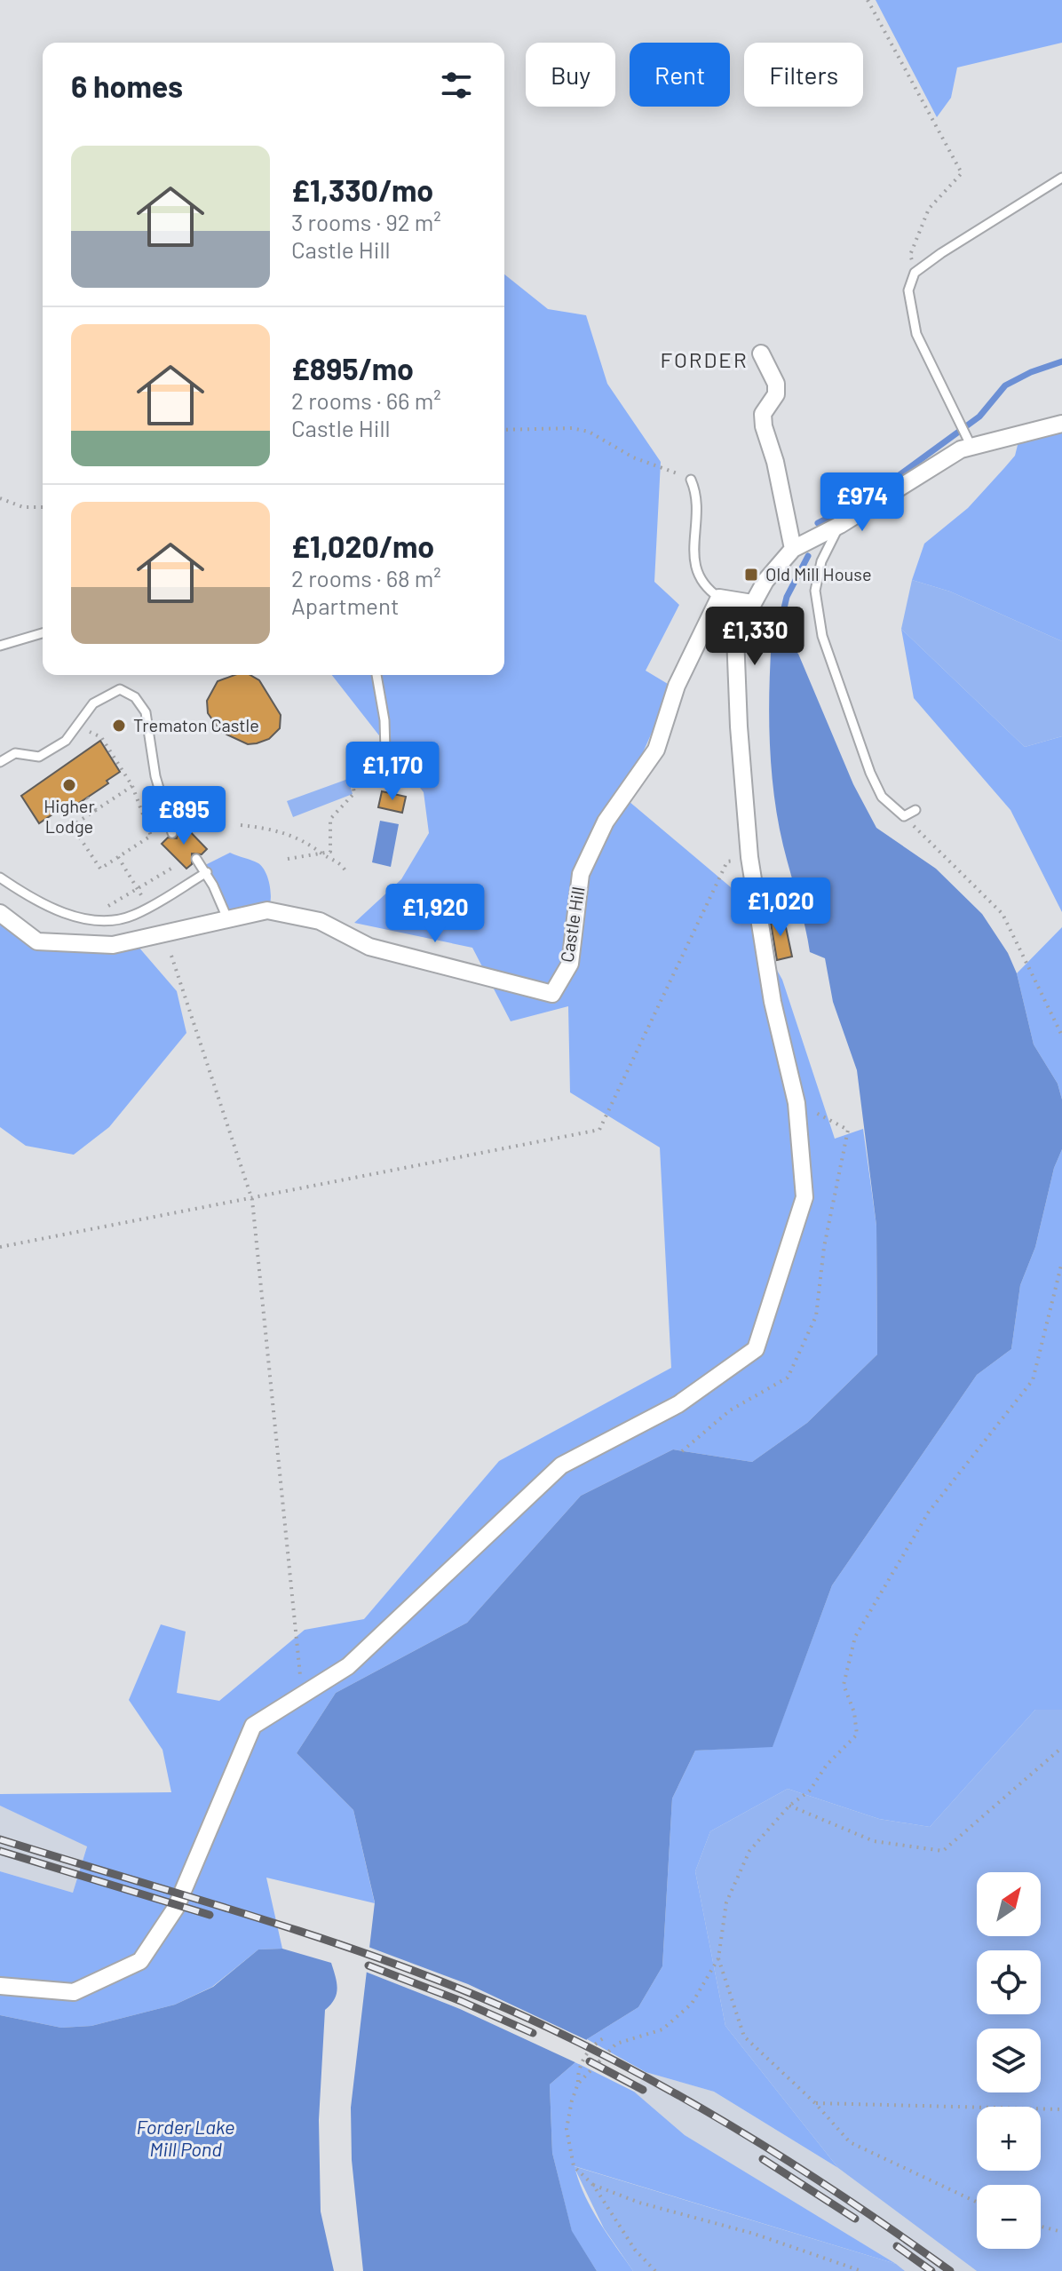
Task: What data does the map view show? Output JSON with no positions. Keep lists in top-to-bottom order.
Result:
{
  "streets": {
    "street": ["Castle Hill"]
  },
  "districts": ["FORDER"],
  "water": ["Forder Lake Mill Pond"],
  "places": {
    "transit": ["Old Mill House"],
    "other": ["Trematon Castle", "Higher Lodge"]
  },
  "north": "top right",
  "page": {
    "chip": ["Buy", "Rent", "Filters"],
    "heading": "6 homes",
    "list": [
      {
        "name": "£1,330/mo",
        "note": "3 rooms · 92 m² · Castle Hill"
      },
      {
        "name": "£895/mo",
        "note": "2 rooms · 66 m² · Castle Hill"
      },
      {
        "name": "£1,020/mo",
        "note": "2 rooms · 68 m² · Apartment"
      }
    ],
    "price": [
      "£974",
      "£1,330",
      "£1,170",
      "£895",
      "£1,020",
      "£1,920"
    ],
    "map_buttons": ["+", "−"]
  }
}
